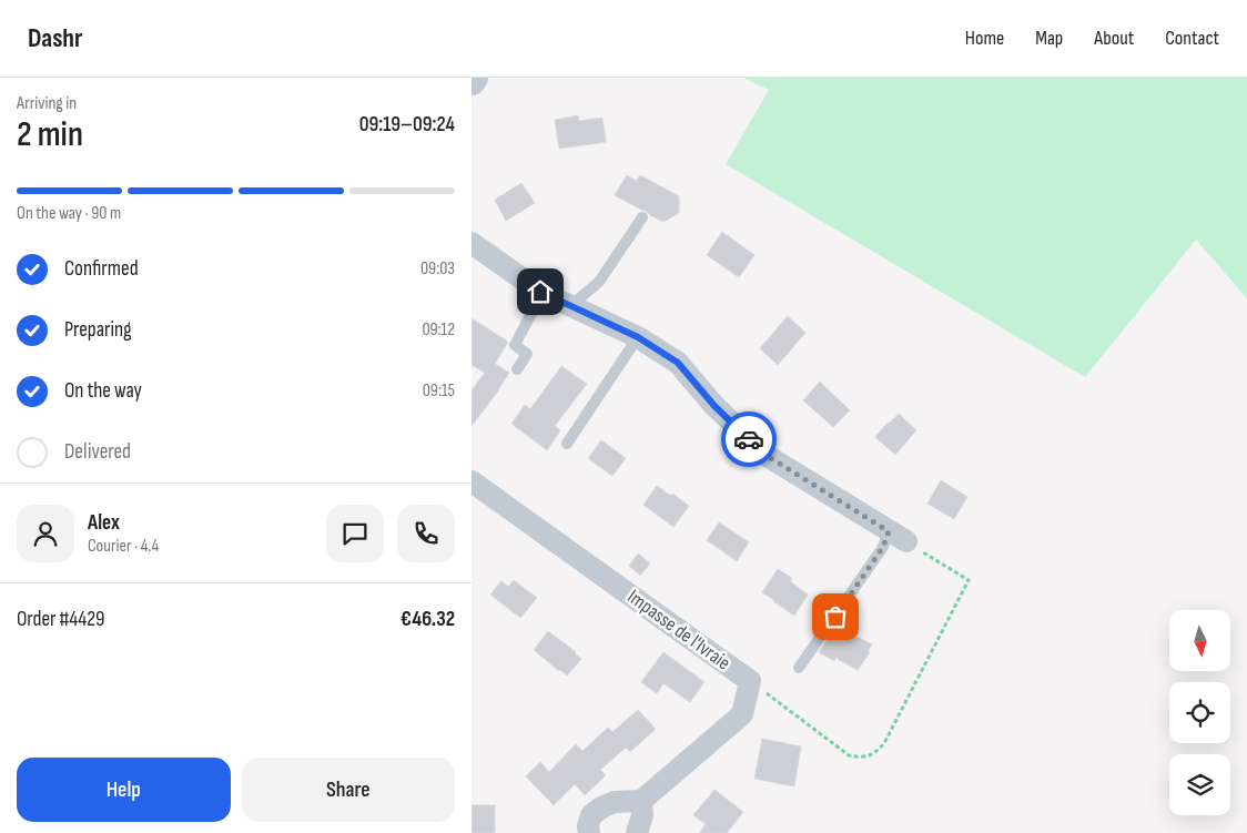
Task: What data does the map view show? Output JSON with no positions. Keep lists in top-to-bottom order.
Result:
{
  "streets": {
    "street": ["Impasse de l'Ivraie"]
  },
  "north": "bottom",
  "page": {
    "header": "Dashr",
    "nav": [
      "Home",
      "Map",
      "About",
      "Contact"
    ],
    "heading": ["2 min", "Arriving in", "09:19–09:24"],
    "panel": [
      "Alex",
      "Courier · 4.4",
      "Order #4429",
      "€46.32"
    ],
    "bar": "On the way · 90 m",
    "list": [
      ["Confirmed", "09:03"],
      ["Preparing", "09:12"],
      ["On the way", "09:15"],
      "Delivered"
    ],
    "buttons": ["Help", "Share"]
  }
}
